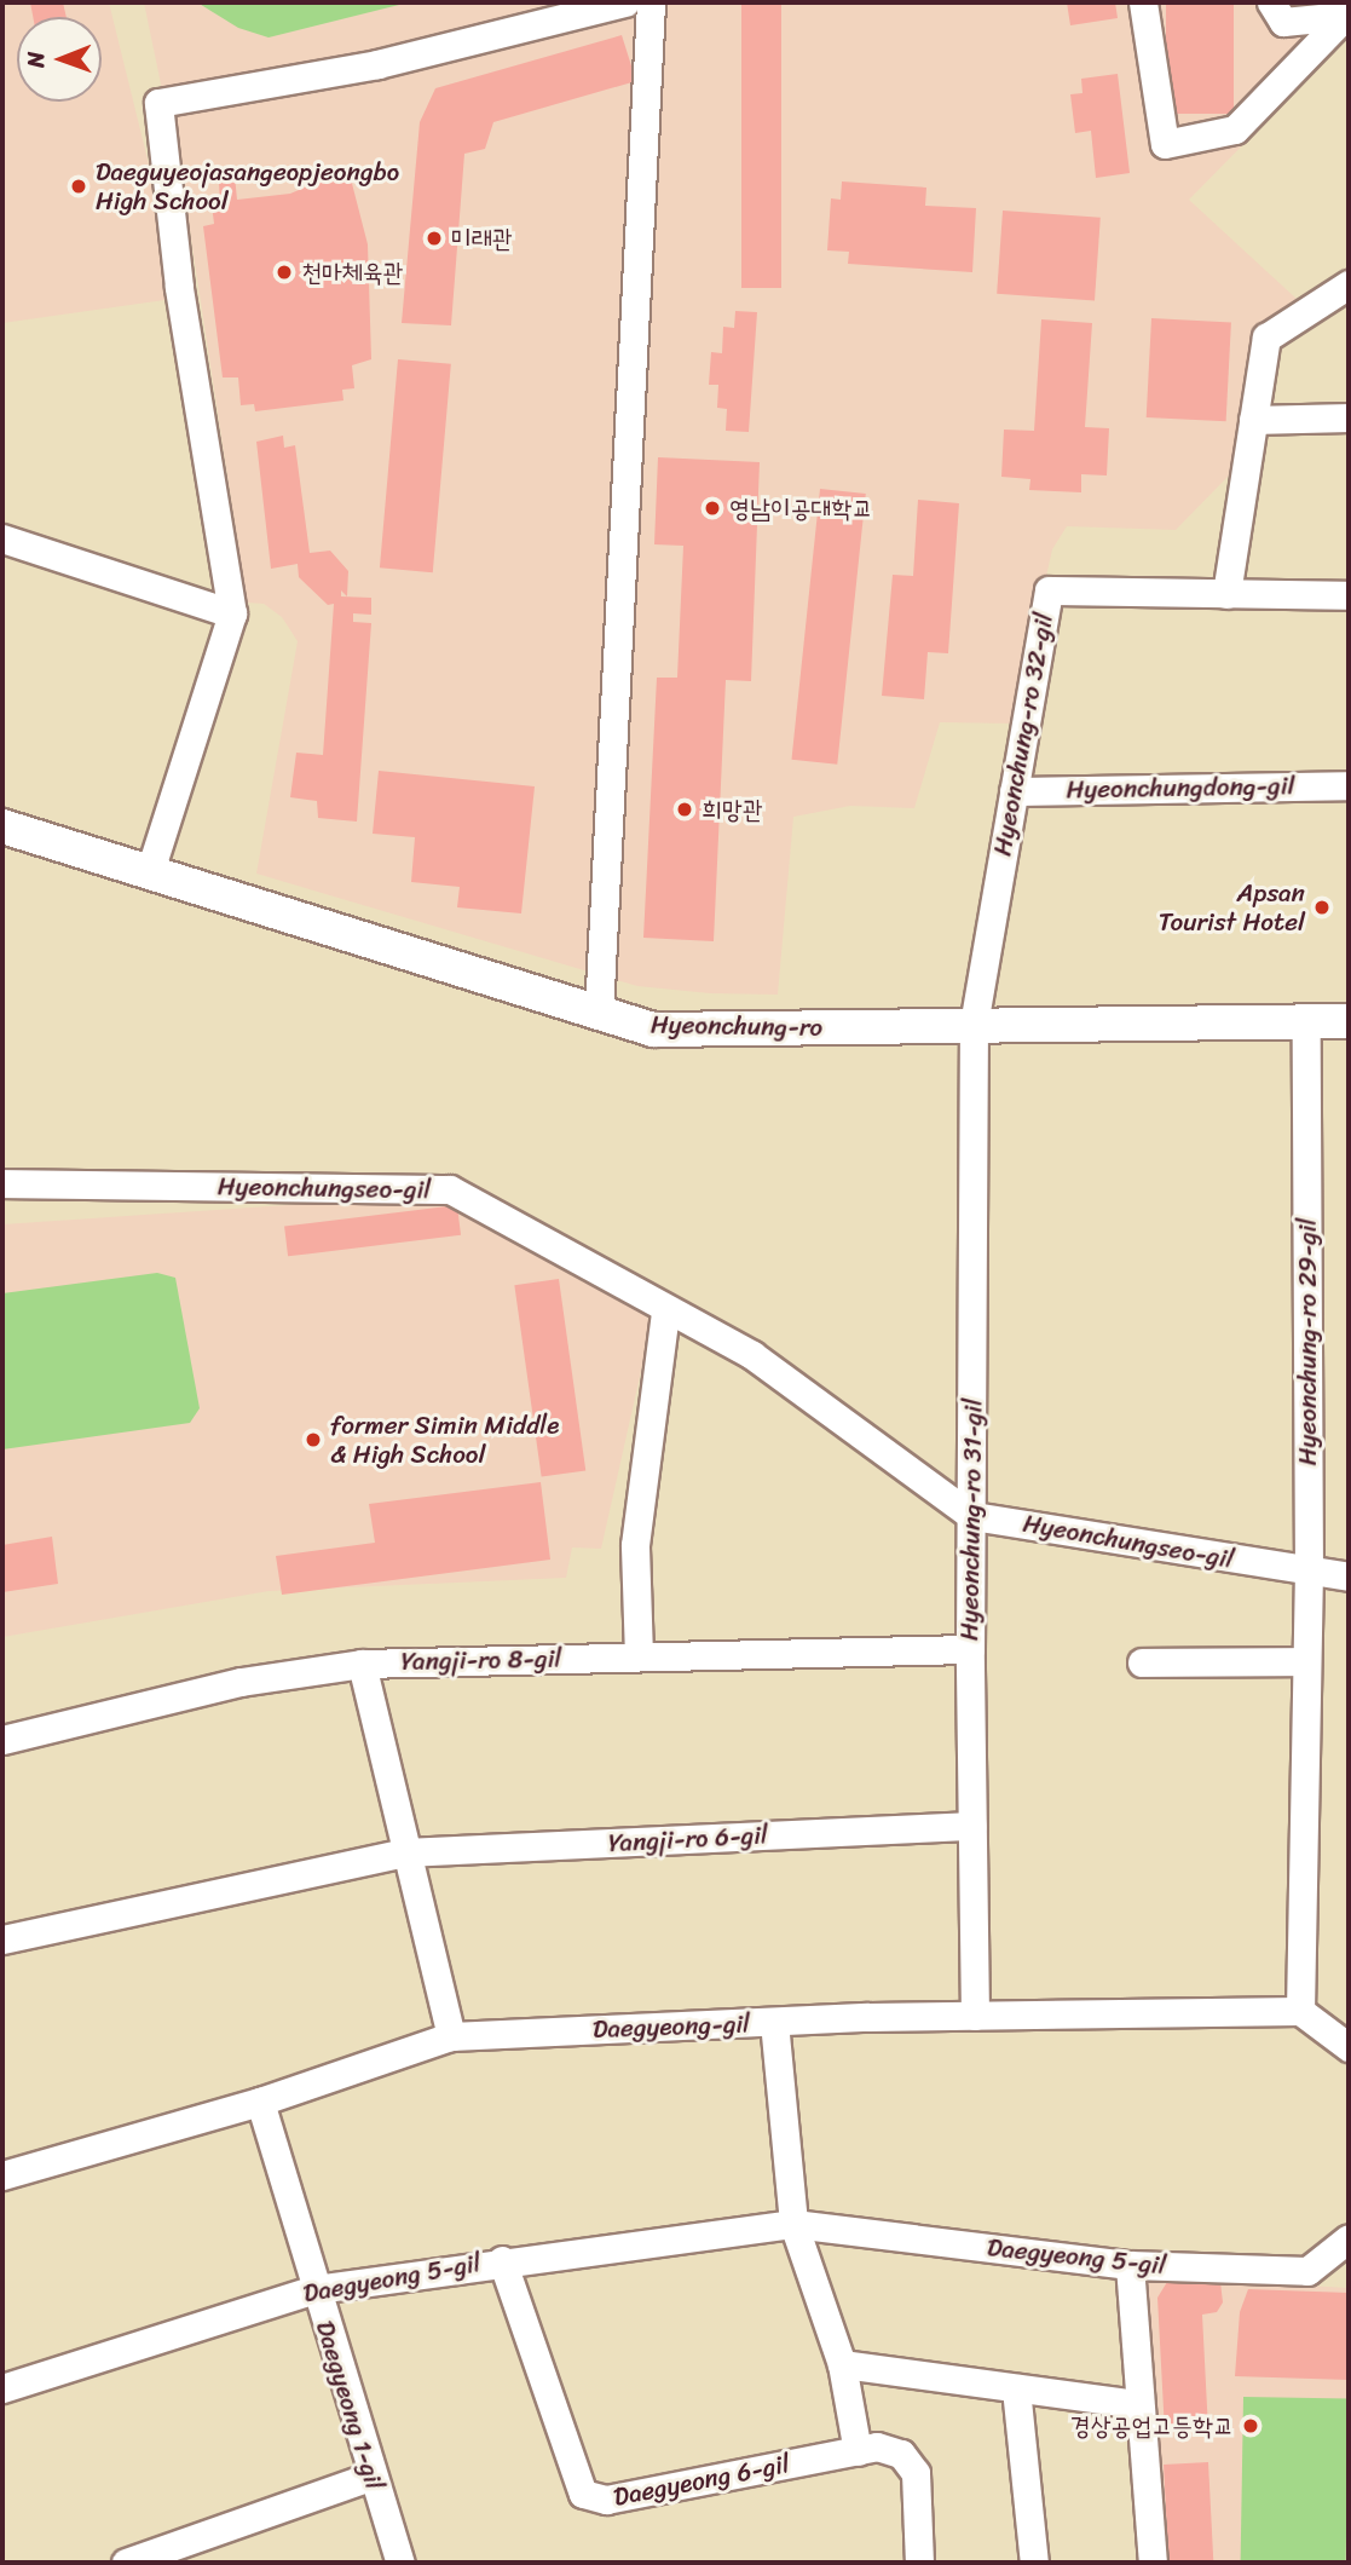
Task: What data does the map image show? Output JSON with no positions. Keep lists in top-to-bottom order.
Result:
{
  "streets": {
    "main road": ["Hyeonchung-ro"],
    "street": [
      "Hyeonchung-ro 32-gil",
      "Hyeonchungdong-gil",
      "Hyeonchungseo-gil",
      "Hyeonchung-ro 29-gil",
      "Hyeonchung-ro 31-gil",
      "Yangji-ro 8-gil",
      "Yangji-ro 6-gil",
      "Daegyeong-gil",
      "Daegyeong 5-gil",
      "Daegyeong 1-gil",
      "Daegyeong 6-gil"
    ]
  },
  "crossings": [
    ["Hyeonchung-ro 32-gil", "Hyeonchungdong-gil"],
    ["Hyeonchung-ro 32-gil", "Hyeonchung-ro"],
    ["Hyeonchung-ro 32-gil", "Hyeonchung-ro 31-gil"],
    ["Hyeonchung-ro", "Hyeonchung-ro 29-gil"],
    ["Hyeonchung-ro", "Hyeonchung-ro 31-gil"],
    ["Hyeonchungseo-gil", "Hyeonchung-ro 29-gil"],
    ["Hyeonchungseo-gil", "Hyeonchung-ro 31-gil"],
    ["Hyeonchung-ro 29-gil", "Daegyeong-gil"],
    ["Hyeonchung-ro 31-gil", "Yangji-ro 8-gil"],
    ["Hyeonchung-ro 31-gil", "Yangji-ro 6-gil"],
    ["Hyeonchung-ro 31-gil", "Daegyeong-gil"],
    ["Daegyeong-gil", "Daegyeong 1-gil"],
    ["Daegyeong 5-gil", "Daegyeong 1-gil"],
    ["Daegyeong 5-gil", "Daegyeong 6-gil"]
  ],
  "places": [
    "Daeguyeojasangeopjeongbo High School",
    "미래관",
    "천마체육관",
    "영남이공대학교",
    "희망관",
    "Apsan Tourist Hotel",
    "former Simin Middle & High School",
    "경상공업고등학교"
  ],
  "north": "left"
}
